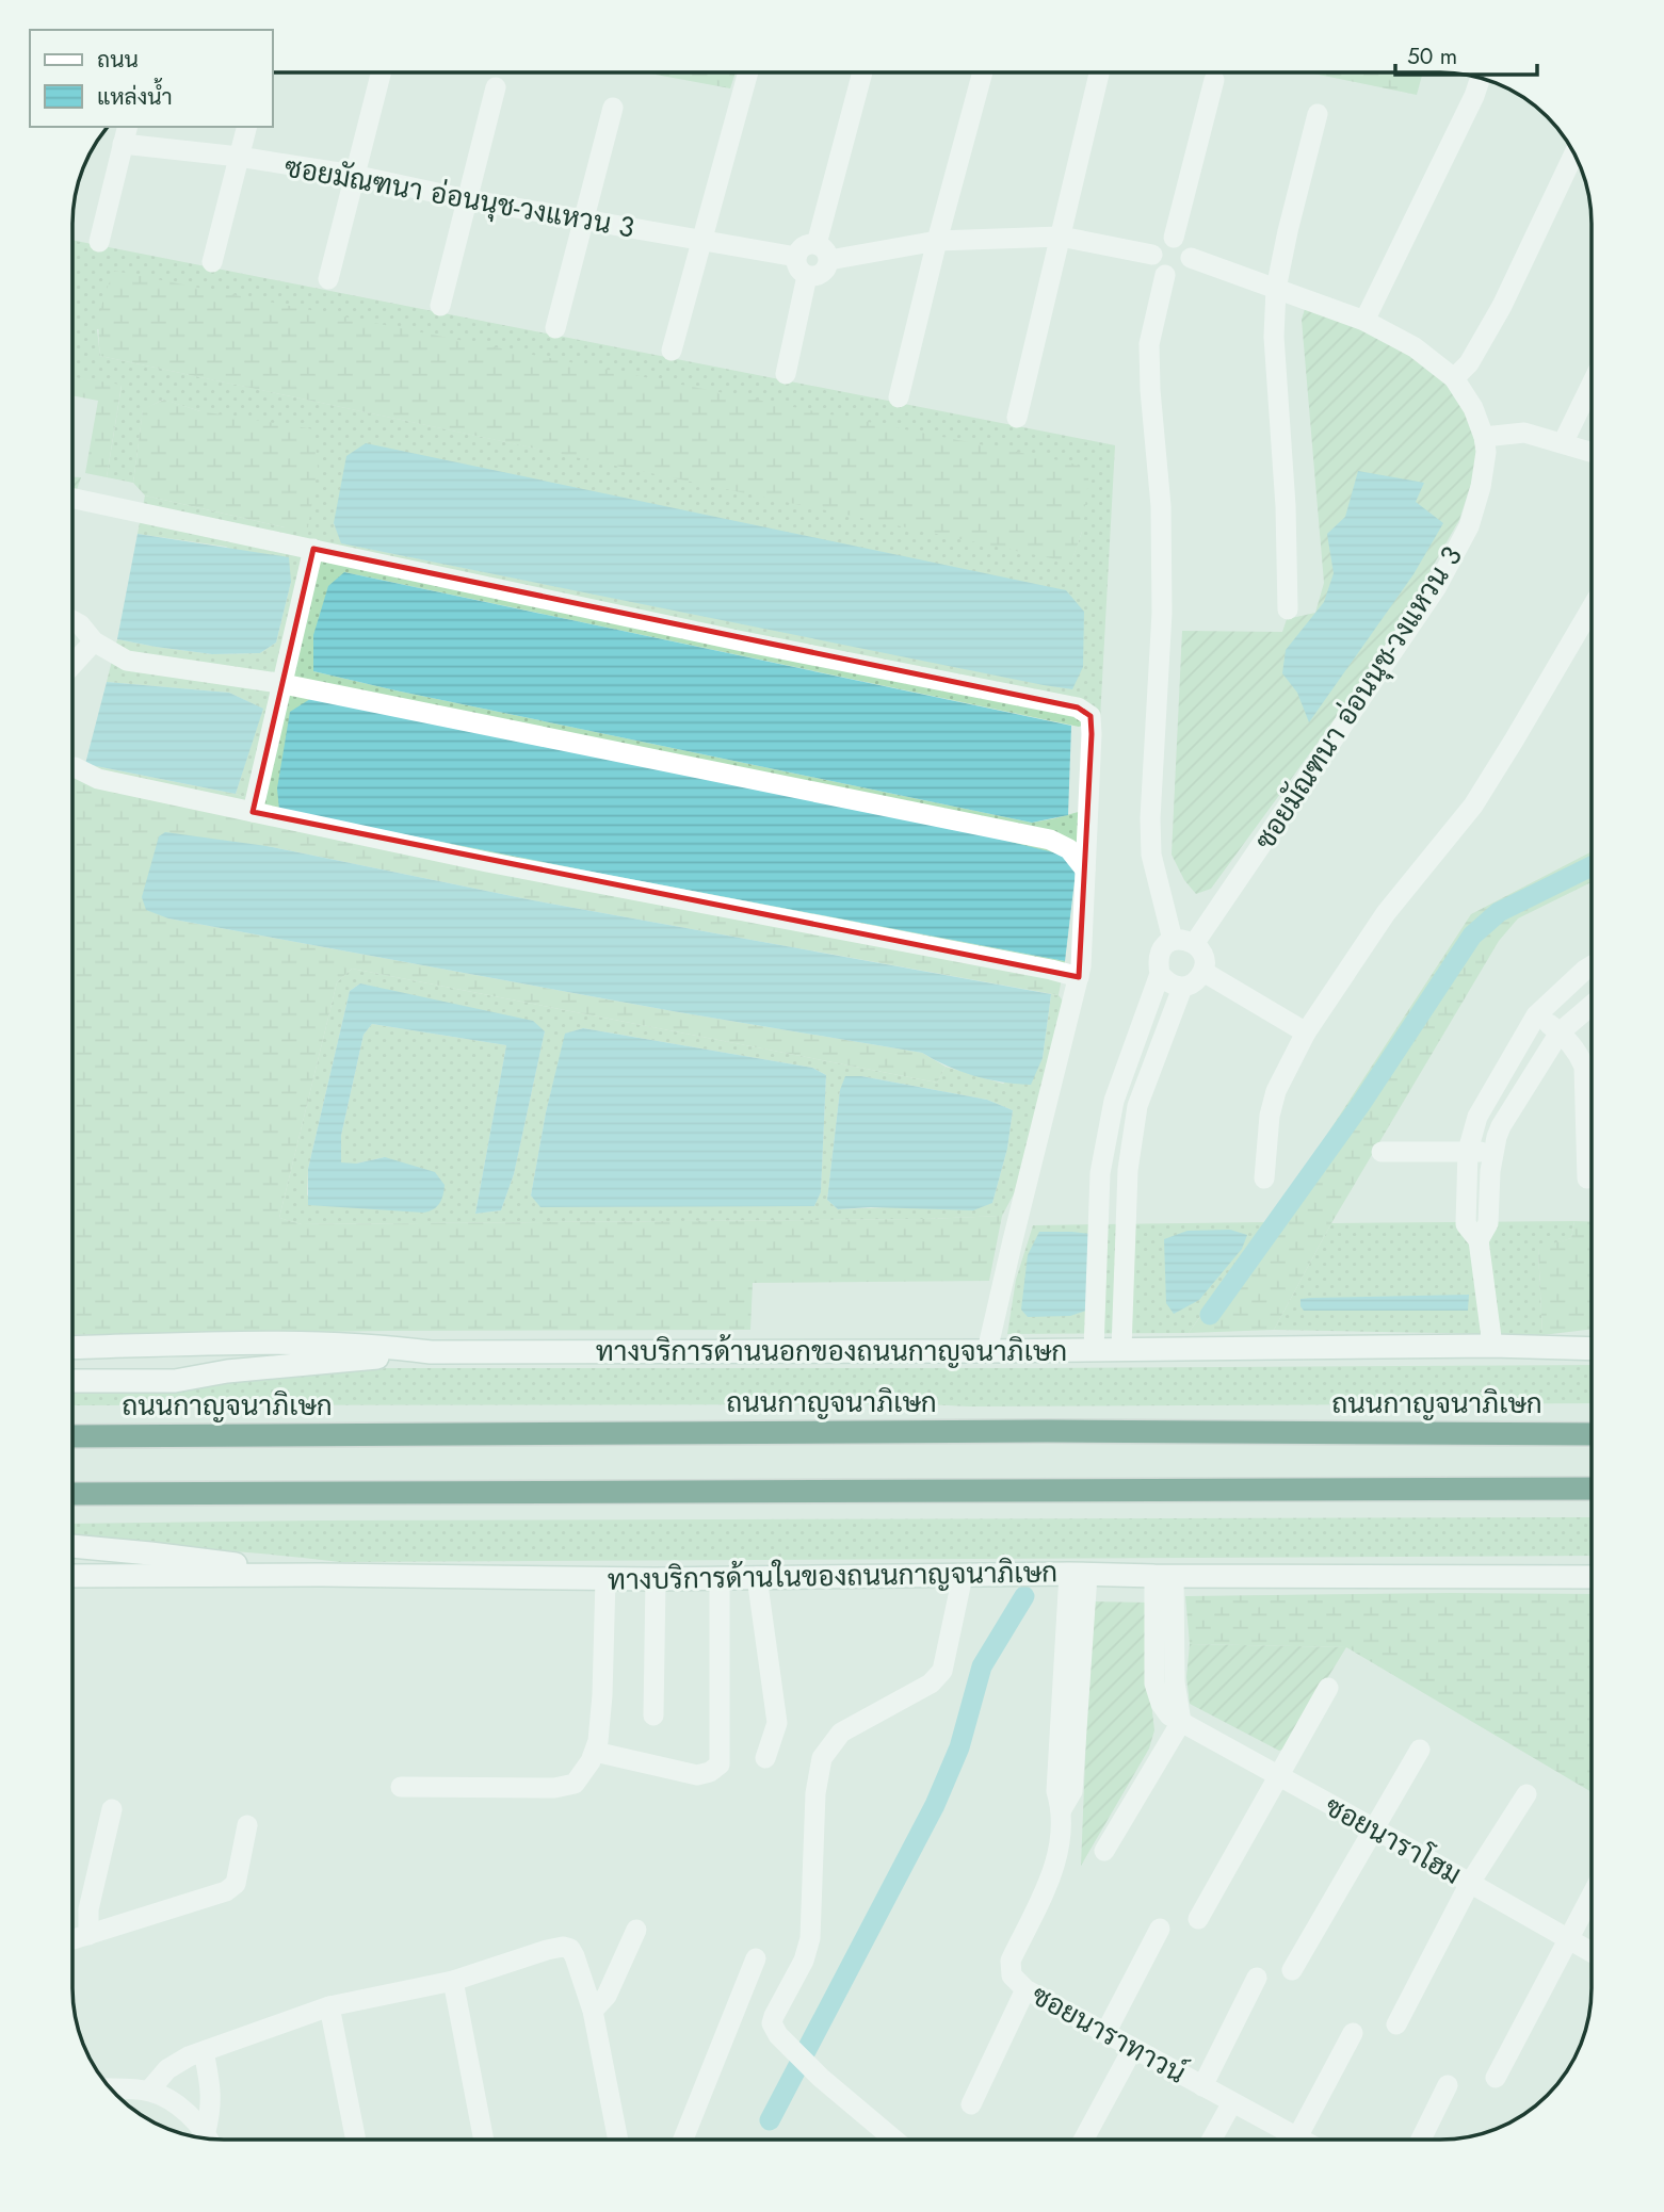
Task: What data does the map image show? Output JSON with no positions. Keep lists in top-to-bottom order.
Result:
{
  "streets": {
    "highway": ["ถนนกาญจนาภิเษก"],
    "main road": ["ทางบริการด้านนอกของถนนกาญจนาภิเษก", "ทางบริการด้านในของถนนกาญจนาภิเษก"],
    "street": ["ซอยมัณฑนา อ่อนนุช-วงแหวน 3", "ซอยนาราโฮม", "ซอยนาราทาวน์"]
  },
  "crossings": [
    ["ซอยมัณฑนา อ่อนนุช-วงแหวน 3", "ทางบริการด้านนอกของถนนกาญจนาภิเษก"],
    ["ทางบริการด้านในของถนนกาญจนาภิเษก", "ซอยนาราทาวน์"]
  ],
  "legend": ["ถนน", "แหล่งน้ำ"],
  "scale_bar": "50 m"
}
